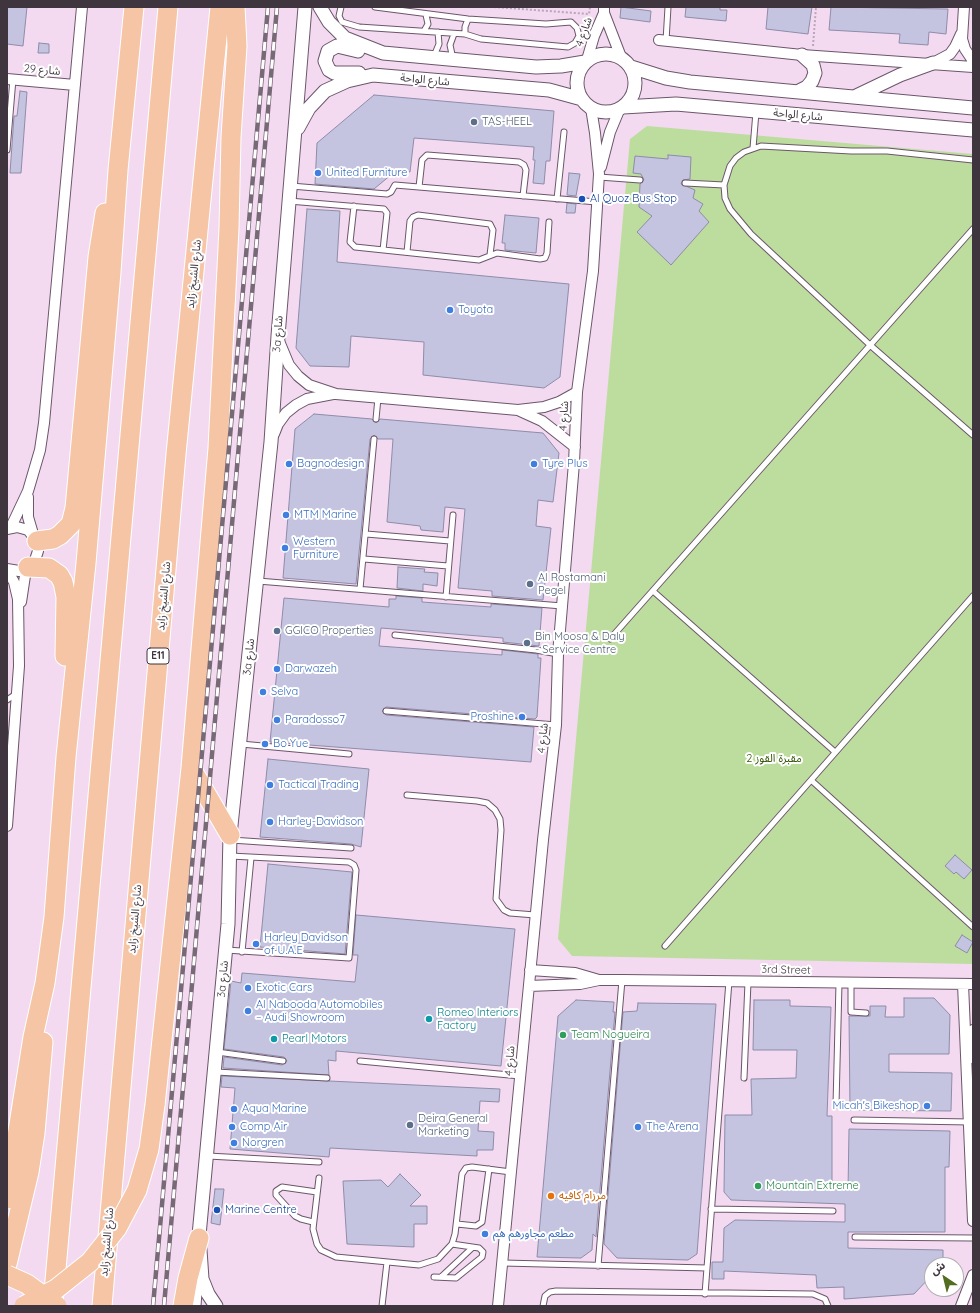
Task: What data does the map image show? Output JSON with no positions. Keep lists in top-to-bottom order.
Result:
{
  "streets": {
    "highway": ["شارع الشيخ زايد", "E11"],
    "street": [
      "شارع 4",
      "شارع 29",
      "شارع الواحة",
      "3a شارع",
      "3rd Street"
    ]
  },
  "crossings": [
    ["شارع 4", "شارع الواحة"],
    ["شارع الواحة", "3a شارع"]
  ],
  "parks": ["مقبرة القوز 2"],
  "places": [
    "TAS-HEEL",
    "United Furniture",
    "Al Quoz Bus Stop",
    "Toyota",
    "Bagnodesign",
    "Tyre Plus",
    "MTM Marine",
    "Western Furniture",
    "Al Rostamani Pegel",
    "GGICO Properties",
    "Bin Moosa & Daly - Service Centre",
    "Darwazeh",
    "Selva",
    "Proshine",
    "Paradosso7",
    "Bo Yue",
    "Tactical Trading",
    "Harley-Davidson",
    "Harley Davidson of U.A.E",
    "Exotic Cars",
    "Al Nabooda Automobiles – Audi Showroom",
    "Romeo Interiors Factory",
    "Team Nogueira",
    "Pearl Motors",
    "Micah's Bikeshop",
    "Aqua Marine",
    "Deira General Marketing",
    "Comp Air",
    "The Arena",
    "Norgren",
    "Mountain Extreme",
    "مرزام كافيه",
    "Marine Centre",
    "مطعم مجاورهم هم"
  ],
  "north": "top left"
}
